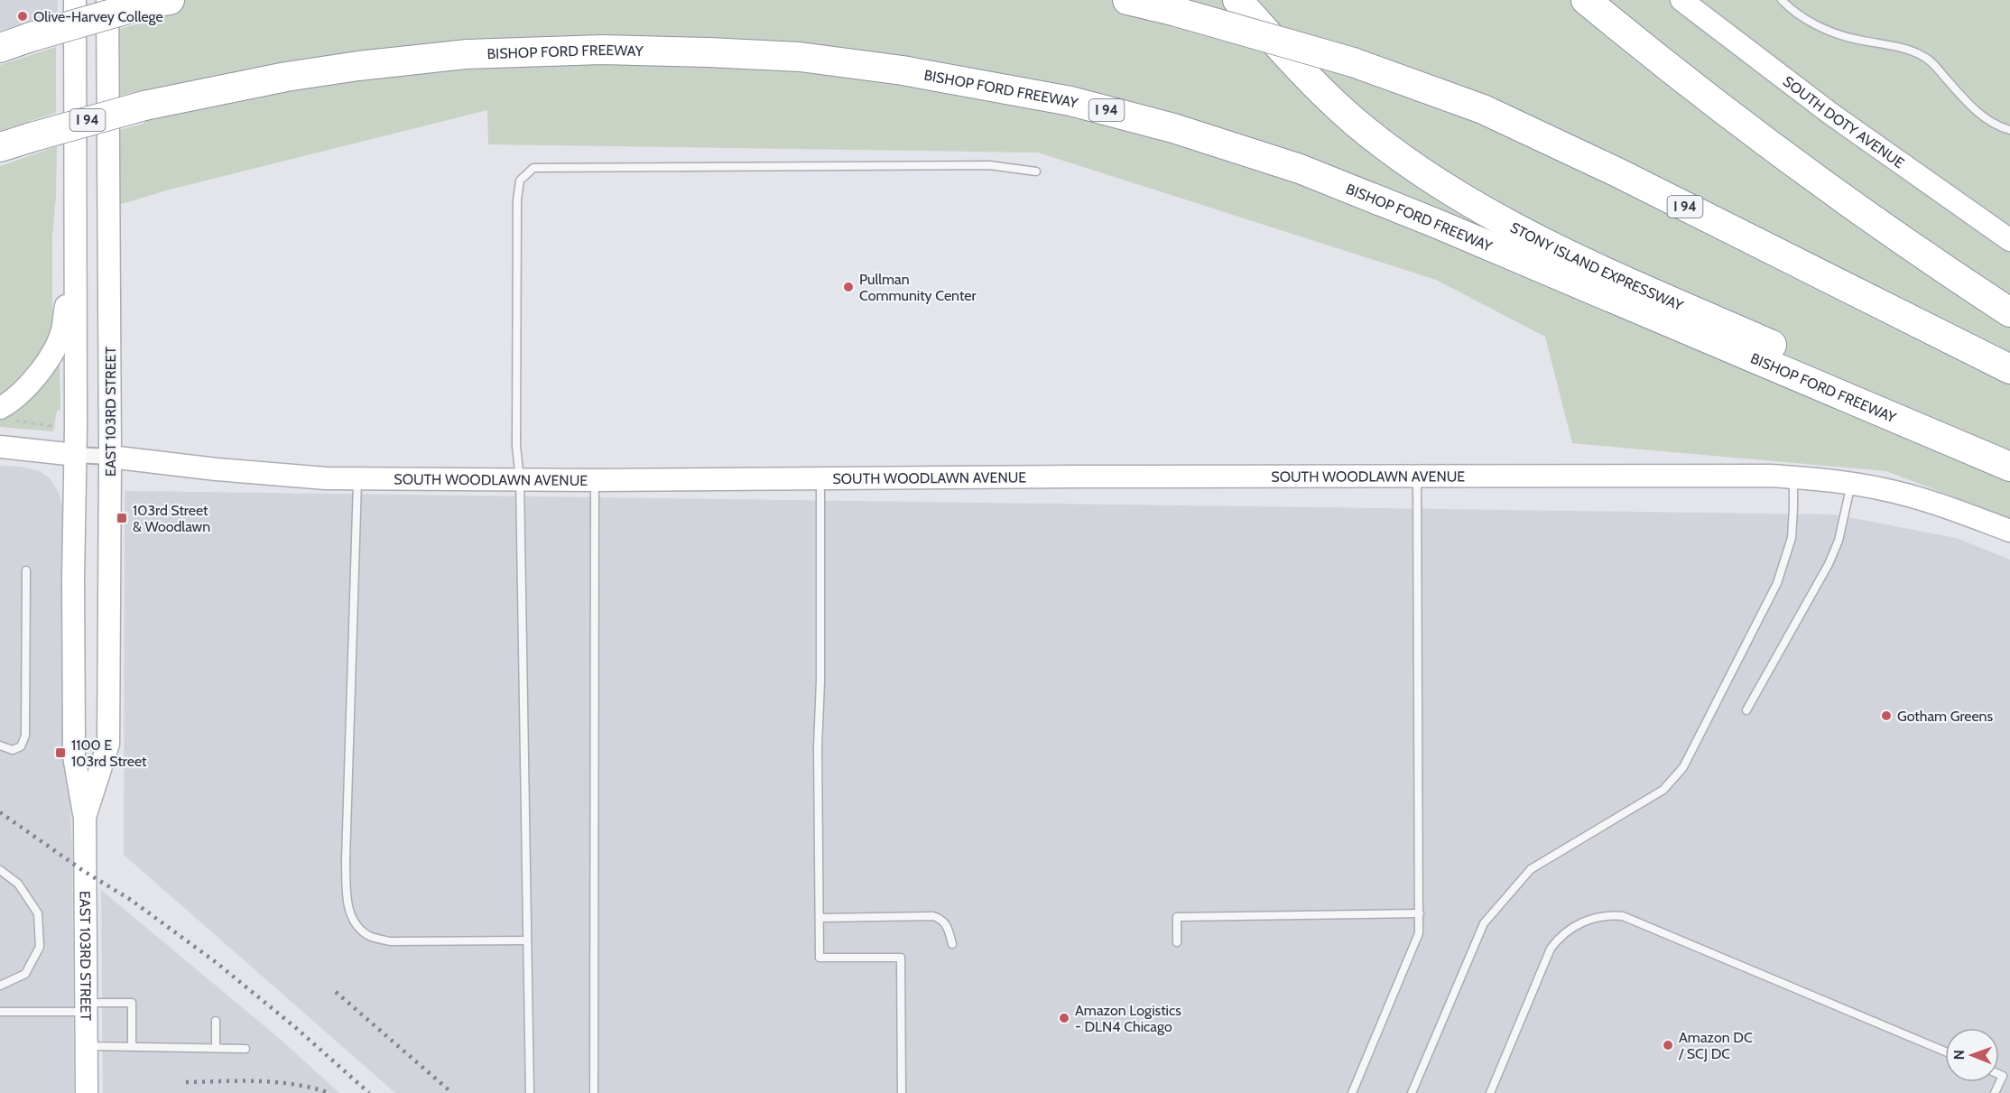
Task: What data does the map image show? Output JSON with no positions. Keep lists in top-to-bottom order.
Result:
{
  "streets": {
    "highway": ["BISHOP FORD FREEWAY", "I 94", "STONY ISLAND EXPRESSWAY"],
    "street": ["SOUTH DOTY AVENUE", "EAST 103RD STREET", "SOUTH WOODLAWN AVENUE"]
  },
  "crossings": [
    ["EAST 103RD STREET", "SOUTH WOODLAWN AVENUE"]
  ],
  "places": {
    "other": [
      "Olive-Harvey College",
      "Pullman Community Center",
      "Gotham Greens",
      "Amazon Logistics - DLN4 Chicago",
      "Amazon DC / SCJ DC"
    ],
    "transit": ["103rd Street & Woodlawn", "1100 E 103rd Street"]
  },
  "north": "left"
}
